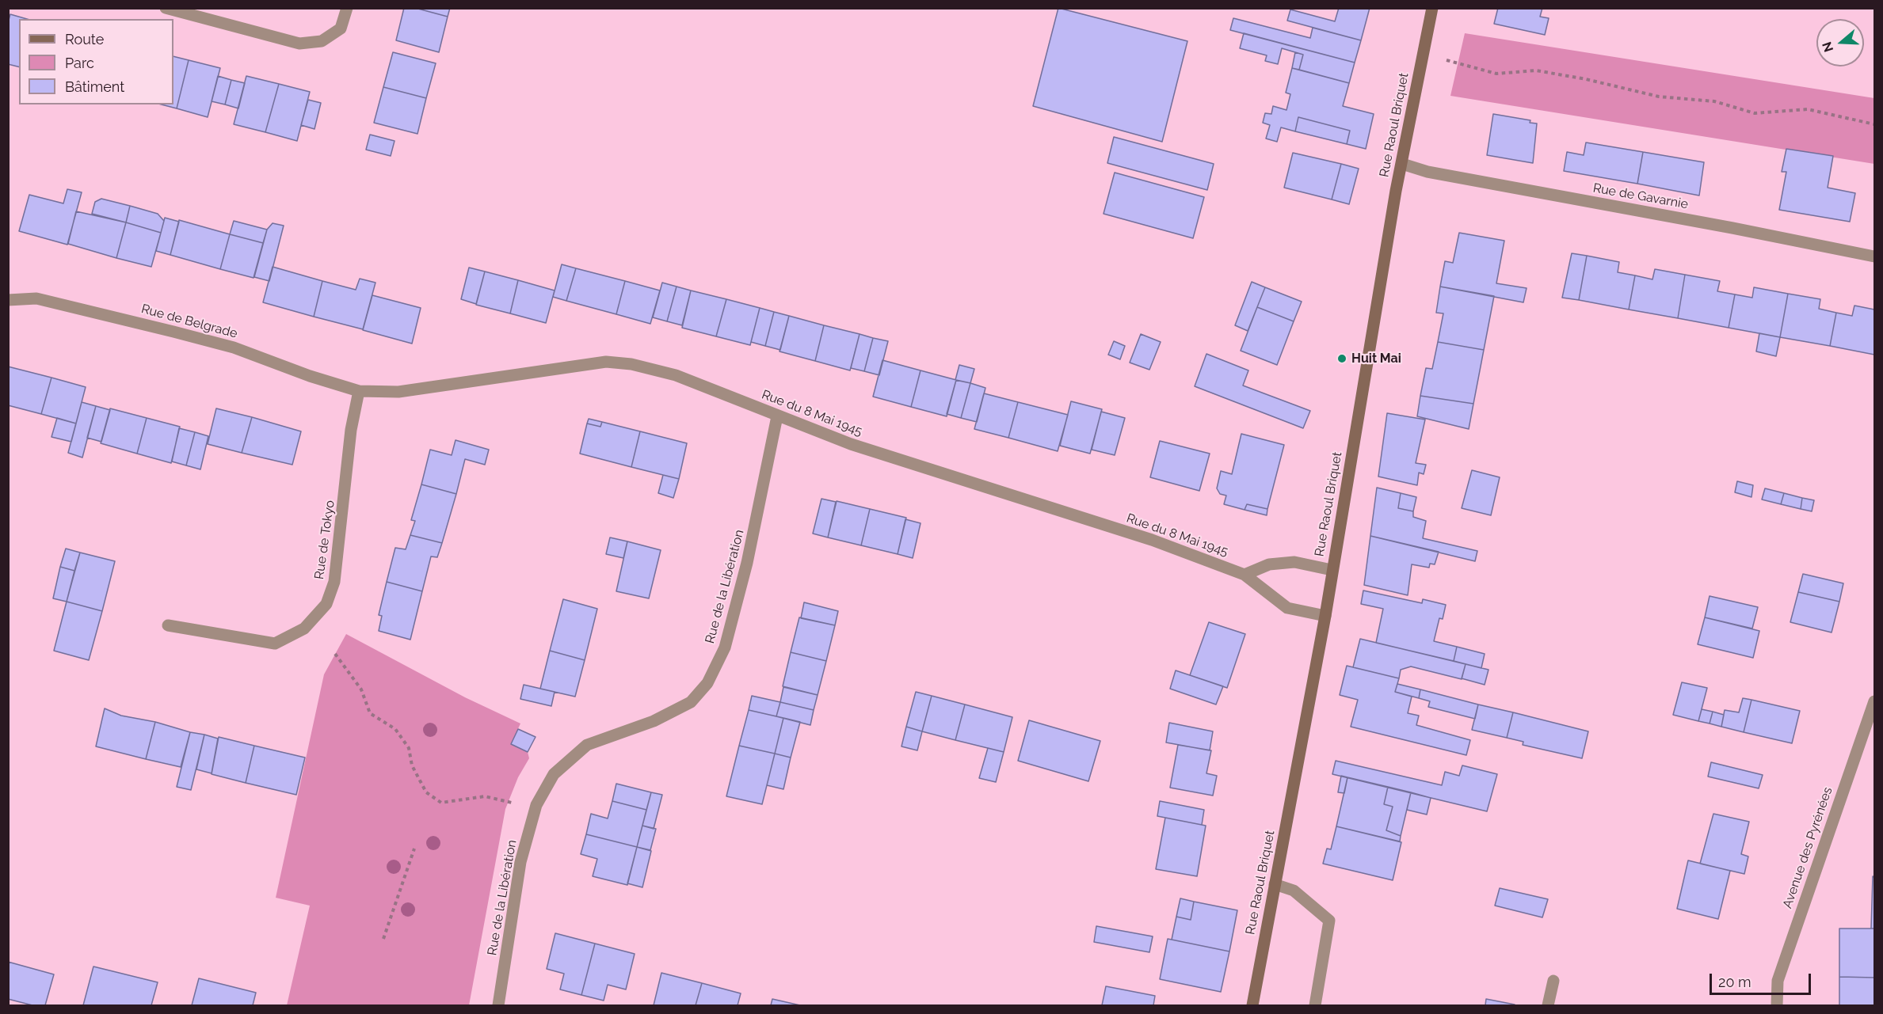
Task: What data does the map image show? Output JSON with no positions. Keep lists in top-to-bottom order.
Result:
{
  "streets": {
    "main road": ["Rue Raoul Briquet"],
    "street": [
      "Rue de Gavarnie",
      "Rue de Belgrade",
      "Rue du 8 Mai 1945",
      "Rue de Tokyo",
      "Rue de la Libération",
      "Avenue des Pyrénées"
    ]
  },
  "crossings": [
    ["Rue Raoul Briquet", "Rue de Gavarnie"],
    ["Rue Raoul Briquet", "Rue du 8 Mai 1945"],
    ["Rue de Belgrade", "Rue du 8 Mai 1945"],
    ["Rue de Belgrade", "Rue de Tokyo"],
    ["Rue du 8 Mai 1945", "Rue de Tokyo"],
    ["Rue du 8 Mai 1945", "Rue de la Libération"]
  ],
  "places": ["Huit Mai"],
  "legend": ["Route", "Parc", "Bâtiment"],
  "scale_bar": "20 m",
  "north": "left"
}
